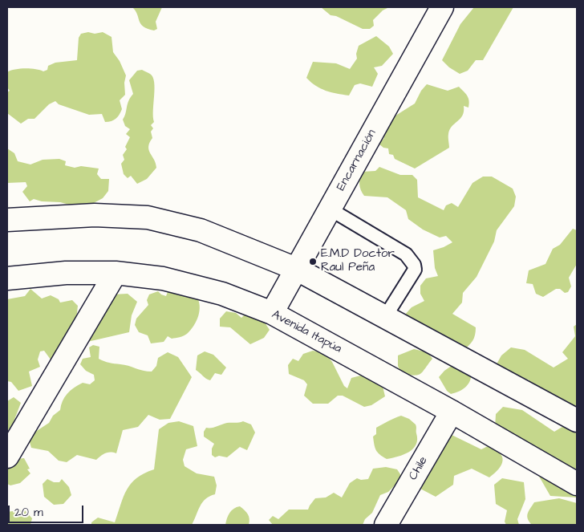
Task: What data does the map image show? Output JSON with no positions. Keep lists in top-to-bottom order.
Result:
{
  "streets": {
    "street": ["Encarnación", "Avenida Itapúa", "Chile"]
  },
  "crossings": [
    ["Encarnación", "Avenida Itapúa"],
    ["Avenida Itapúa", "Chile"]
  ],
  "places": ["E.M.D Doctor Raul Peña"],
  "scale_bar": "20 m"
}
